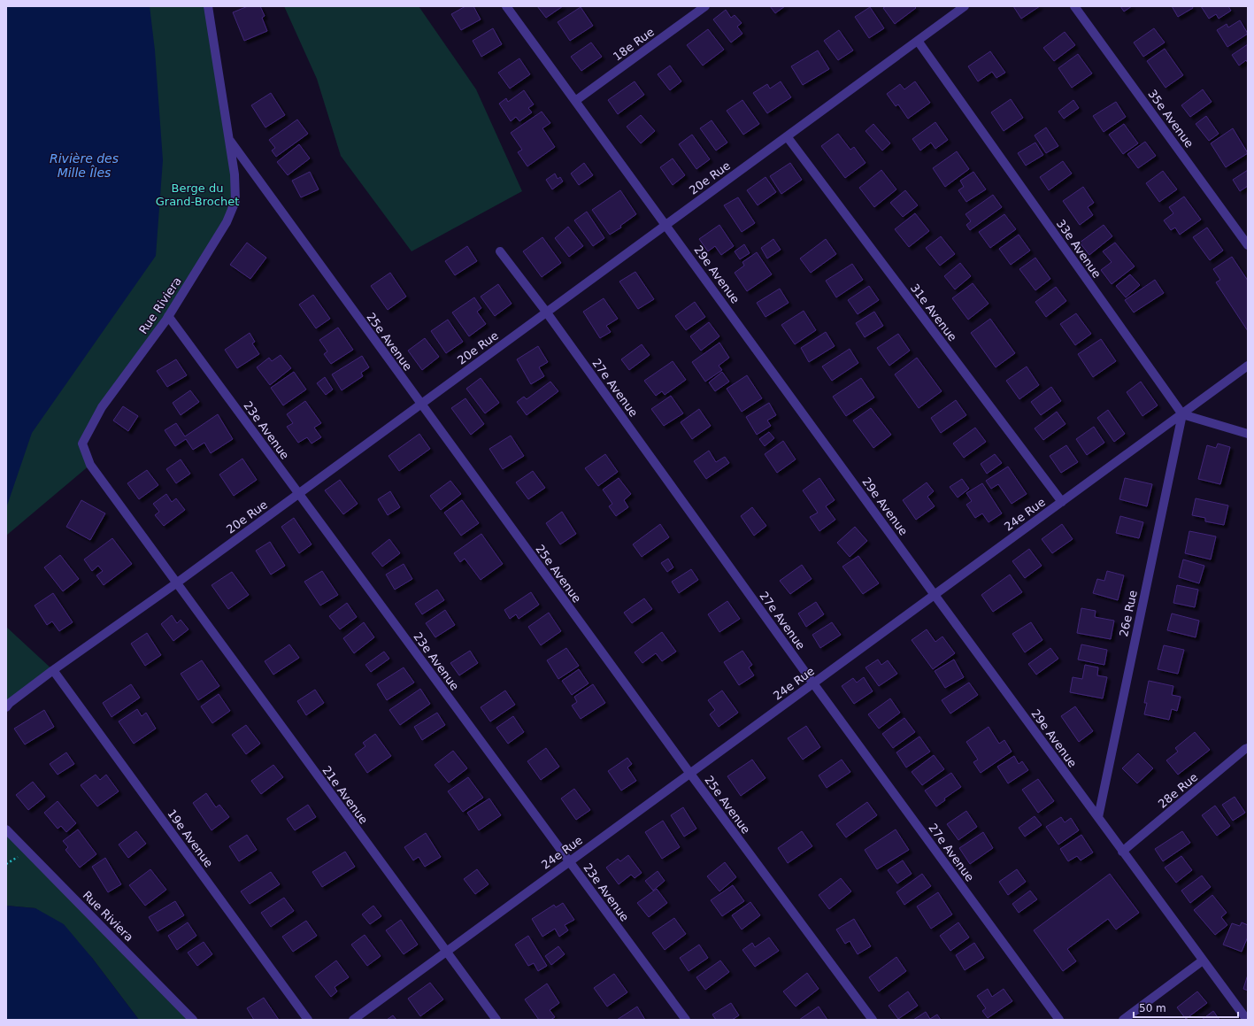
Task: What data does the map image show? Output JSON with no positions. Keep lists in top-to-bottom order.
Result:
{
  "streets": {
    "street": [
      "18e Rue",
      "35e Avenue",
      "20e Rue",
      "33e Avenue",
      "29e Avenue",
      "Rue Riviera",
      "31e Avenue",
      "25e Avenue",
      "27e Avenue",
      "23e Avenue",
      "24e Rue",
      "26e Rue",
      "28e Rue",
      "21e Avenue",
      "19e Avenue"
    ]
  },
  "crossings": [
    ["18e Rue", "29e Avenue"],
    ["20e Rue", "33e Avenue"],
    ["20e Rue", "29e Avenue"],
    ["20e Rue", "Rue Riviera"],
    ["20e Rue", "31e Avenue"],
    ["20e Rue", "25e Avenue"],
    ["20e Rue", "27e Avenue"],
    ["20e Rue", "23e Avenue"],
    ["20e Rue", "21e Avenue"],
    ["20e Rue", "19e Avenue"],
    ["33e Avenue", "24e Rue"],
    ["33e Avenue", "26e Rue"],
    ["29e Avenue", "24e Rue"],
    ["29e Avenue", "26e Rue"],
    ["29e Avenue", "28e Rue"],
    ["Rue Riviera", "25e Avenue"],
    ["Rue Riviera", "23e Avenue"],
    ["Rue Riviera", "21e Avenue"],
    ["31e Avenue", "24e Rue"],
    ["25e Avenue", "24e Rue"],
    ["27e Avenue", "24e Rue"],
    ["23e Avenue", "24e Rue"],
    ["24e Rue", "26e Rue"],
    ["24e Rue", "21e Avenue"]
  ],
  "water": ["Rivière des Mille Îles"],
  "parks": ["Berge du Grand-Brochet"],
  "scale_bar": "50 m"
}
